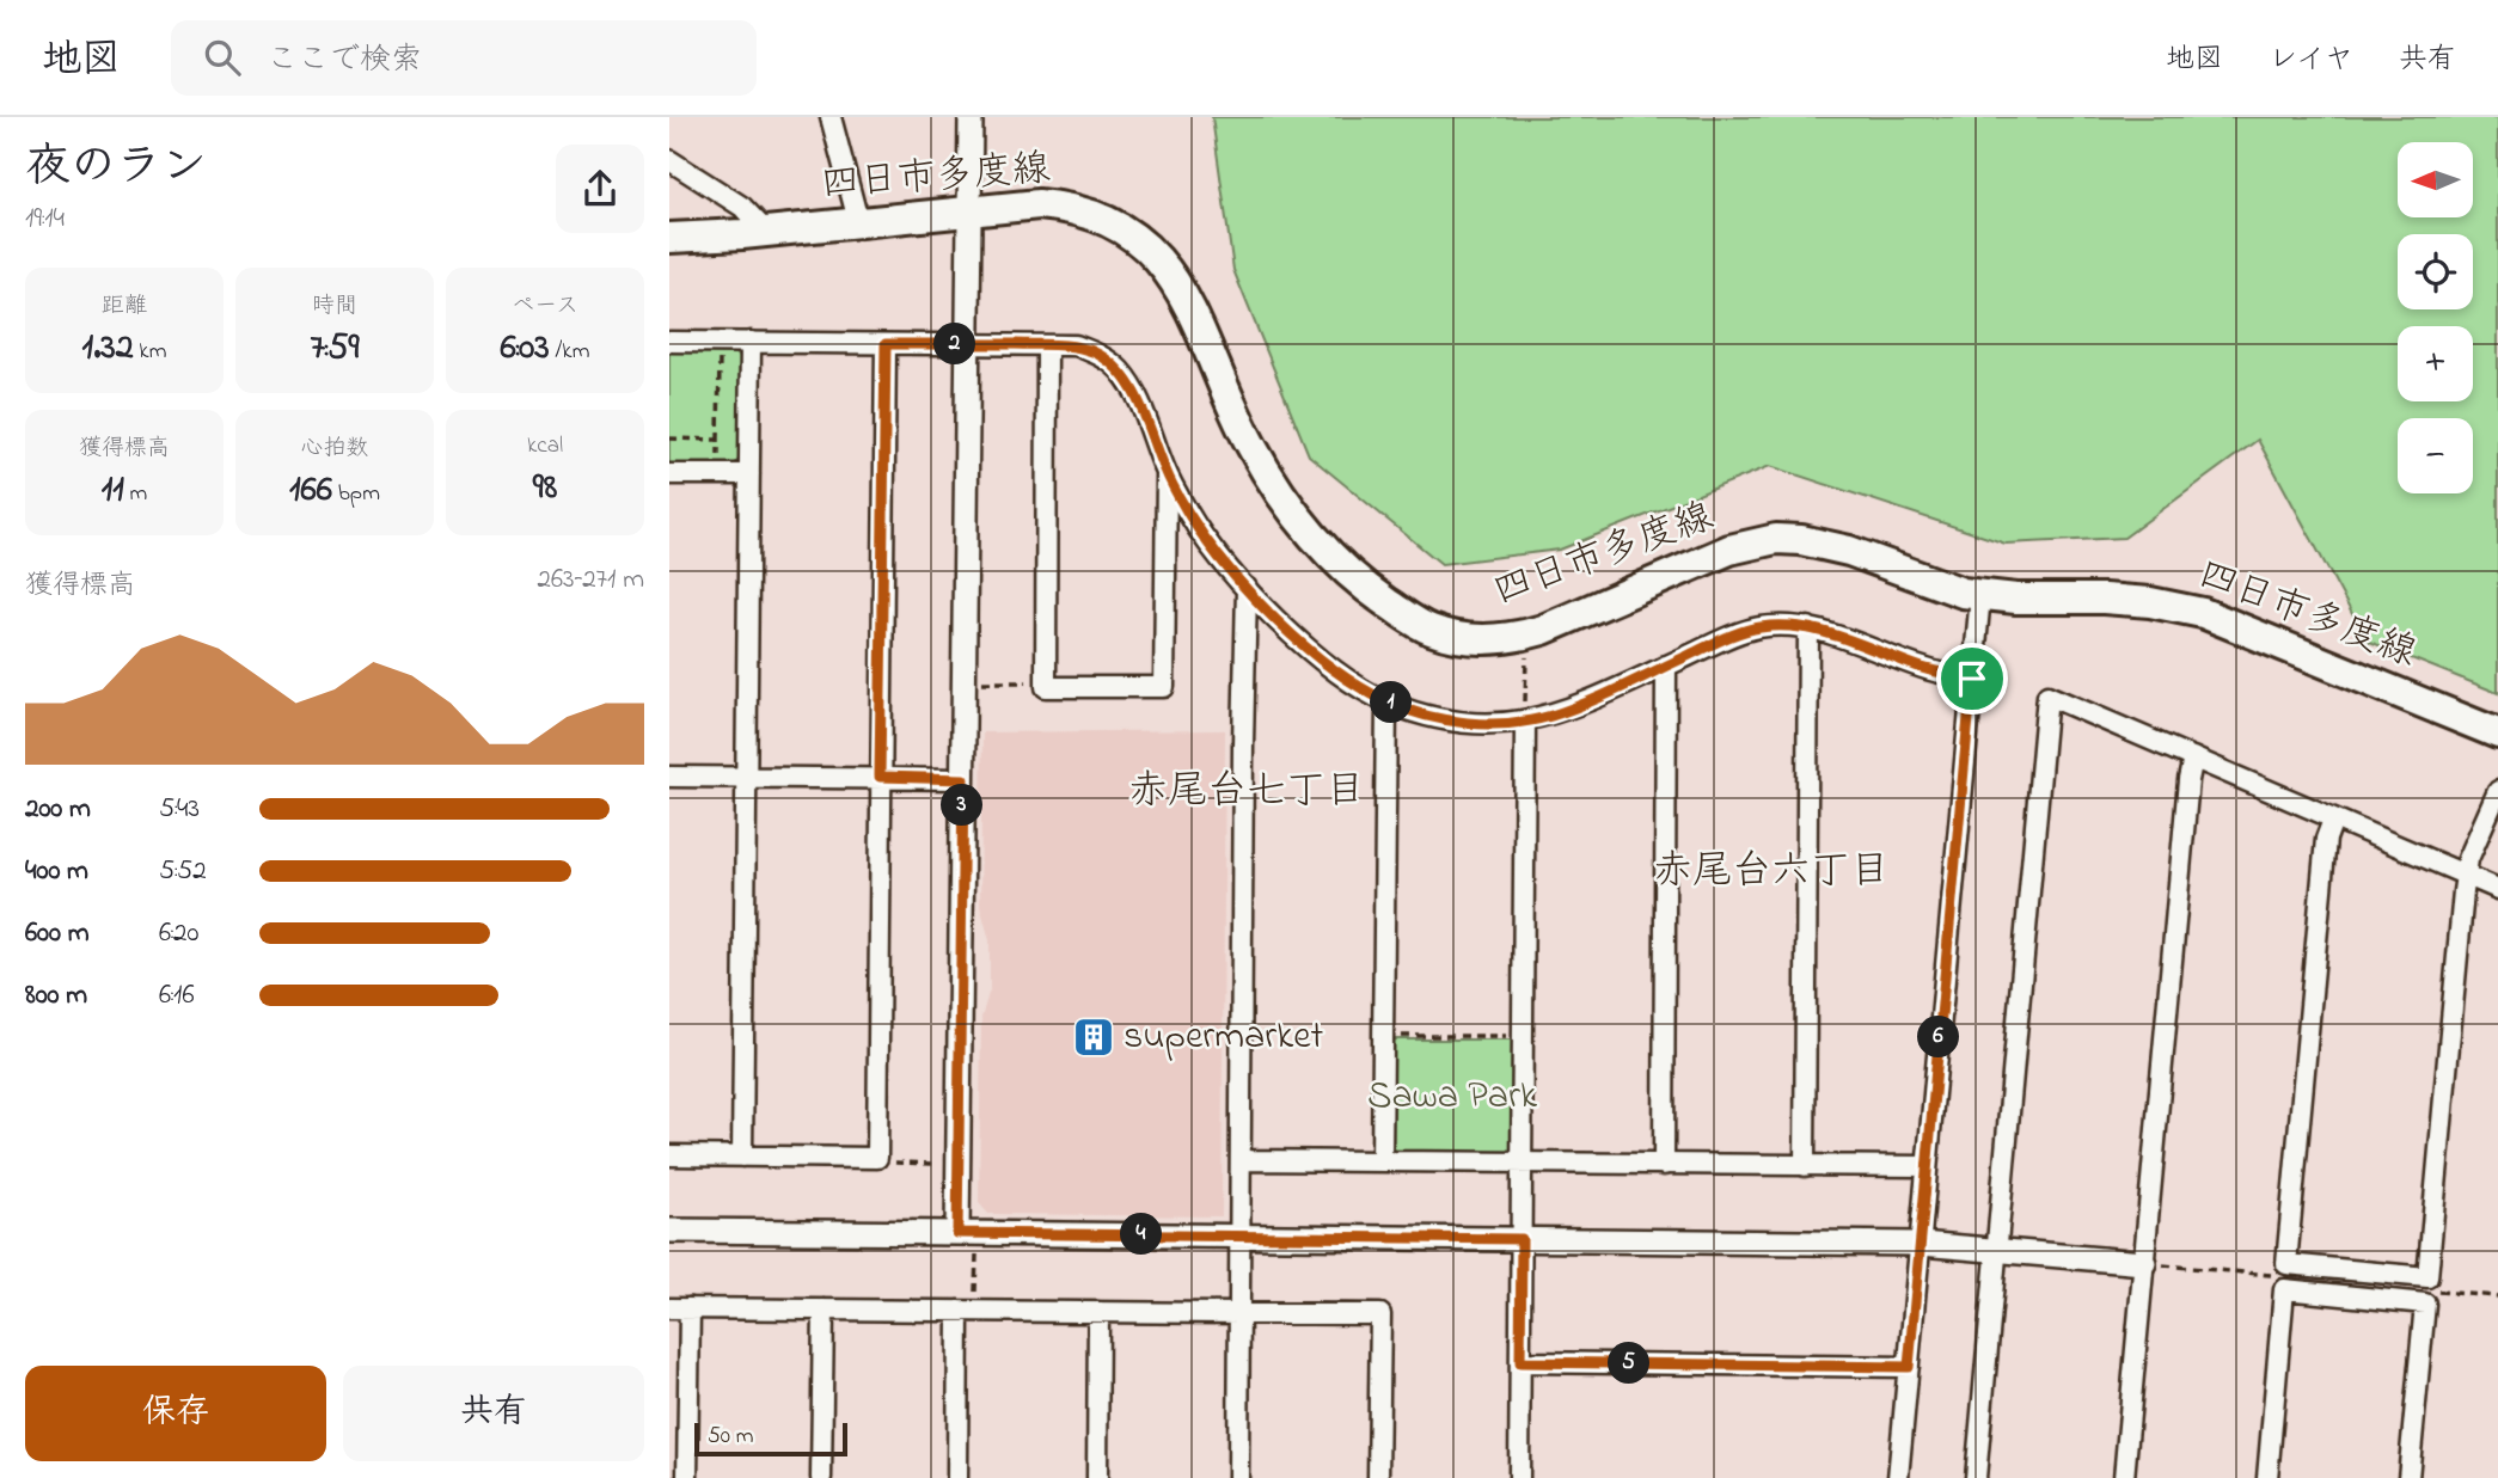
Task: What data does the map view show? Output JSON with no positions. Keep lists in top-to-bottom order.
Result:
{
  "streets": {
    "main road": ["四日市多度線"]
  },
  "districts": ["赤尾台七丁目", "赤尾台六丁目"],
  "parks": ["Sawa Park"],
  "places": {
    "building": ["supermarket"]
  },
  "scale_bar": "50 m",
  "north": "left",
  "page": {
    "header": "地図",
    "search": "ここで検索",
    "nav": ["地図", "レイヤ", "共有"],
    "heading": ["夜のラン", "19:14"],
    "map_buttons": ["+", "−"],
    "stats": [
      ["距離", "1.32 km"],
      ["時間", "7:59"],
      ["ペース", "6:03 /km"],
      ["獲得標高", "11 m"],
      ["心拍数", "166 bpm"],
      ["kcal", "98"]
    ],
    "pins": [
      "2",
      "1",
      "3",
      "6",
      "4",
      "5"
    ],
    "chart": ["獲得標高", "263–271 m"],
    "list": [
      {
        "name": "200 m",
        "note": "5:43"
      },
      {
        "name": "400 m",
        "note": "5:52"
      },
      {
        "name": "600 m",
        "note": "6:20"
      },
      {
        "name": "800 m",
        "note": "6:16"
      }
    ],
    "buttons": ["保存", "共有"],
    "scale": "50 m"
  }
}
